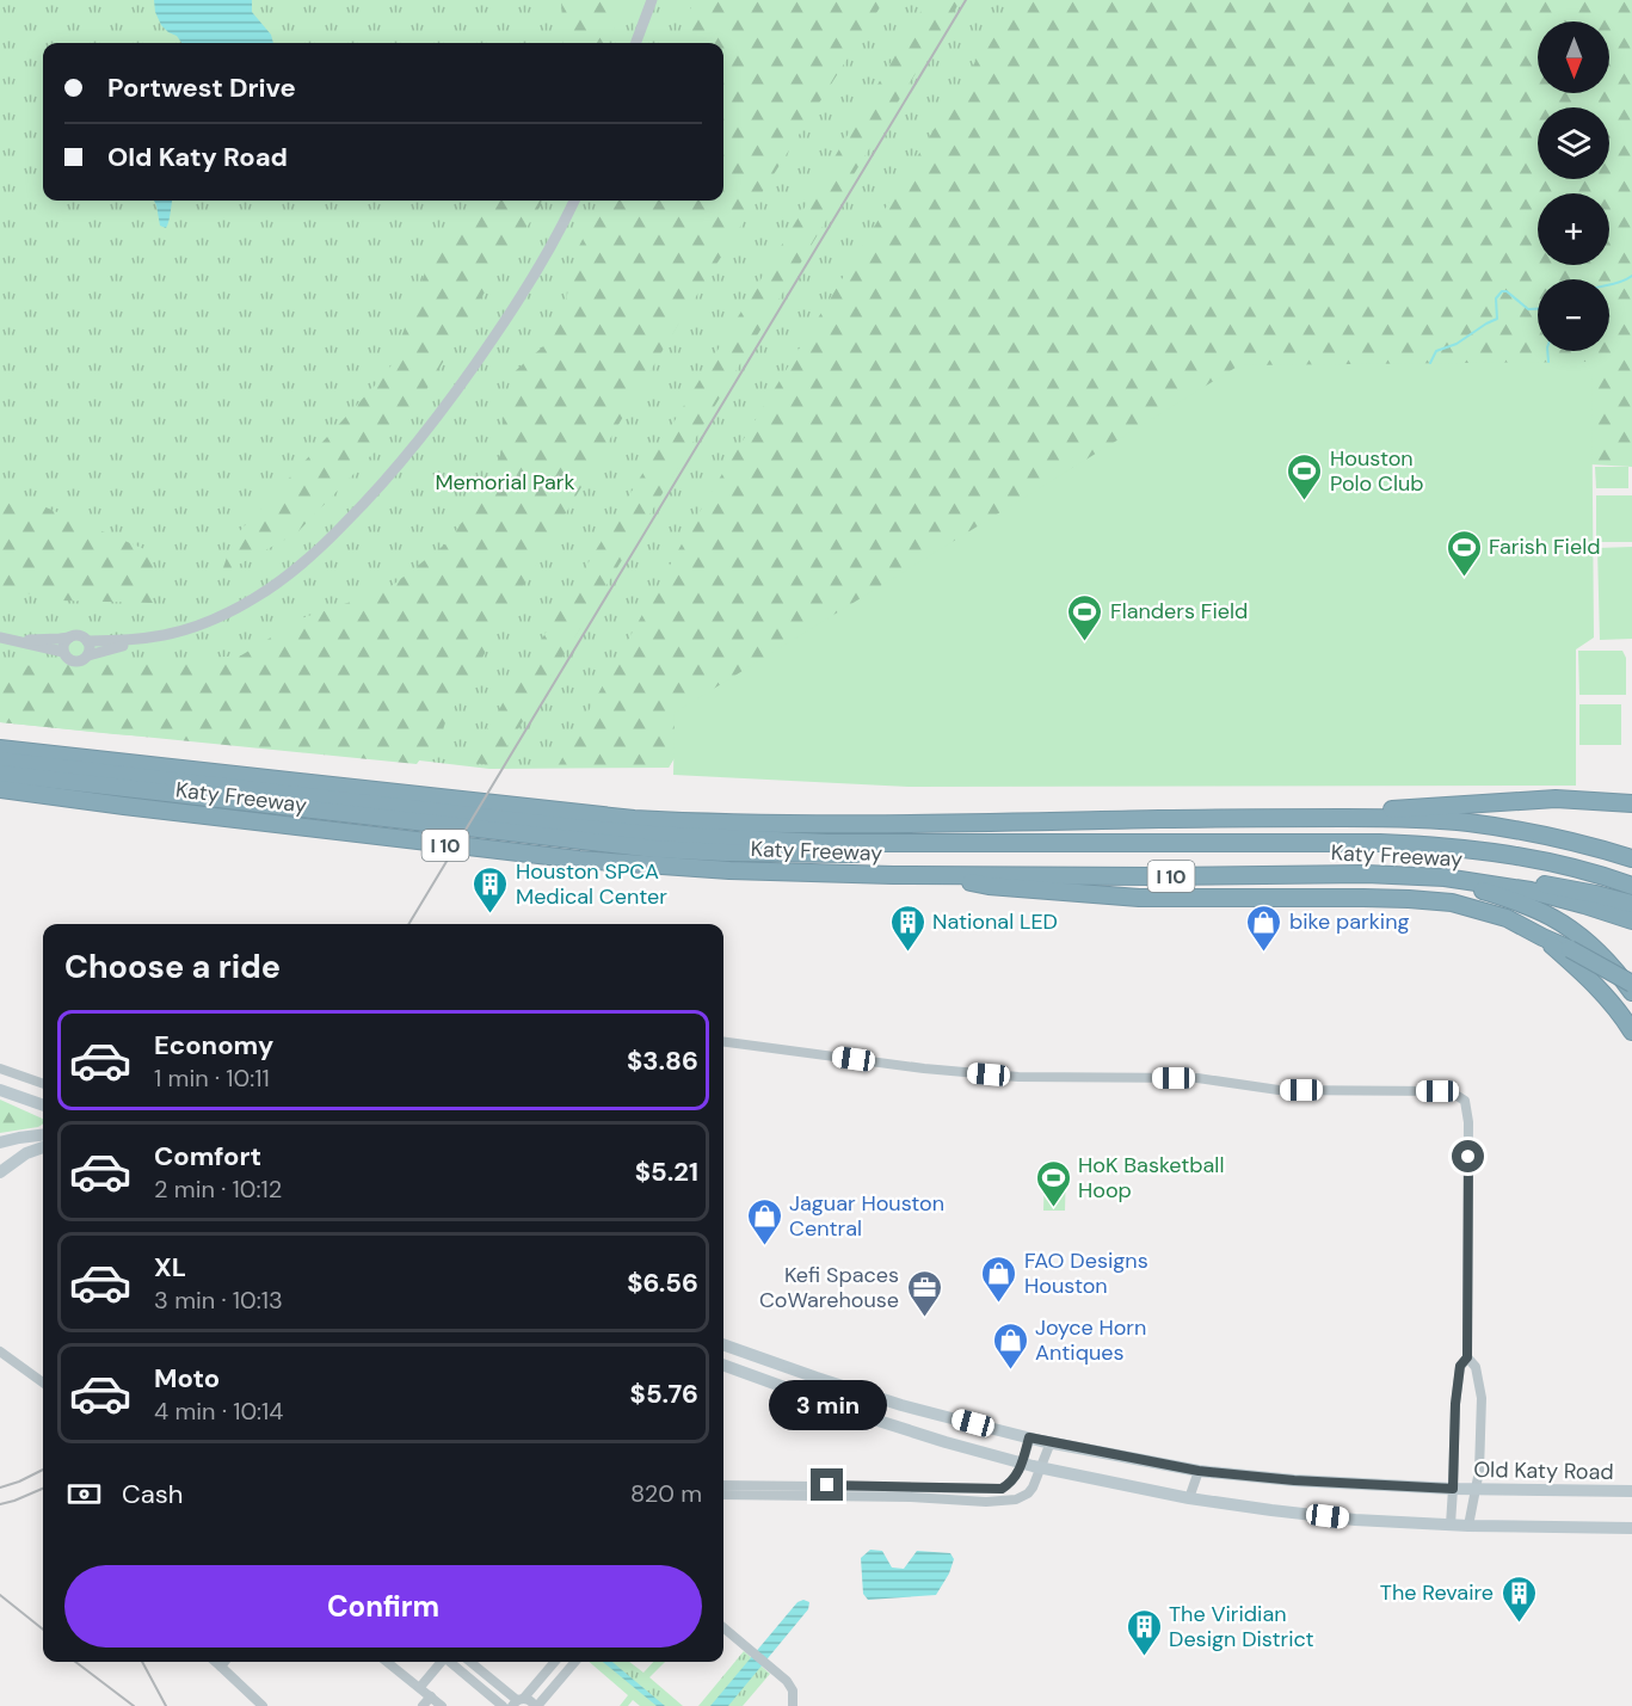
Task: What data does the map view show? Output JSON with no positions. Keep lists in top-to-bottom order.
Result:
{
  "streets": {
    "highway": ["Katy Freeway", "I 10"],
    "main road": ["Old Katy Road"]
  },
  "parks": ["Memorial Park"],
  "places": {
    "sports": [
      "Houston Polo Club",
      "Farish Field",
      "Flanders Field",
      "HoK Basketball Hoop"
    ],
    "building": [
      "Houston SPCA Medical Center",
      "National LED",
      "The Revaire",
      "The Viridian Design District"
    ],
    "shop": [
      "bike parking",
      "Jaguar Houston Central",
      "FAO Designs Houston",
      "Joyce Horn Antiques"
    ],
    "office": ["Kefi Spaces CoWarehouse"]
  },
  "north": "bottom",
  "page": {
    "map_buttons": ["+", "−"],
    "banner": ["Portwest Drive", "Old Katy Road"],
    "heading": "Choose a ride",
    "list": [
      {
        "name": "Economy",
        "note": "1 min · 10:11",
        "value": "$3.86"
      },
      {
        "name": "Comfort",
        "note": "2 min · 10:12",
        "value": "$5.21"
      },
      {
        "name": "XL",
        "note": "3 min · 10:13",
        "value": "$6.56"
      },
      {
        "name": "Moto",
        "note": "4 min · 10:14",
        "value": "$5.76"
      }
    ],
    "bubble": "3 min",
    "pay": ["Cash", "820 m"],
    "buttons": "Confirm"
  }
}
